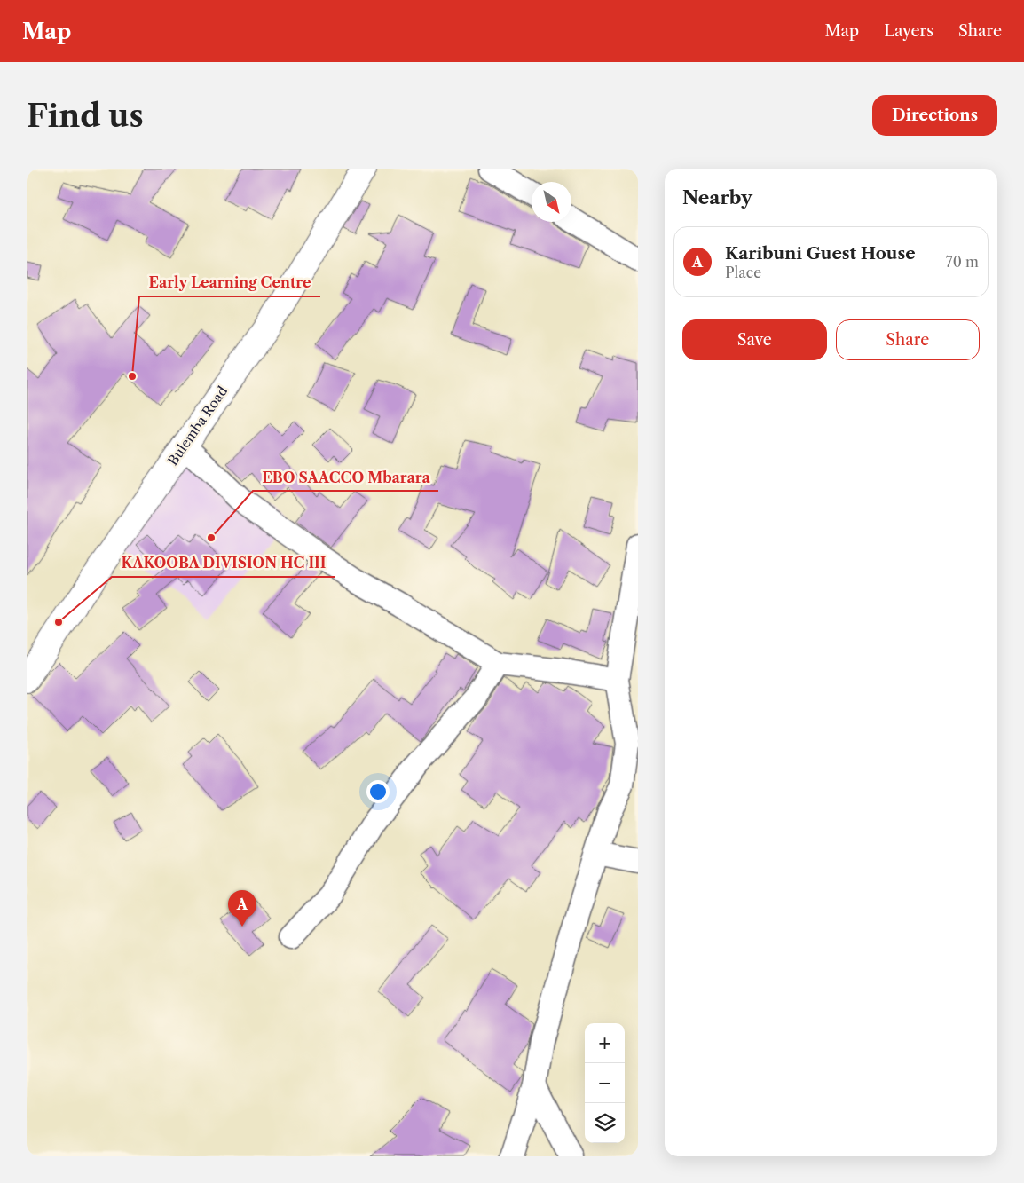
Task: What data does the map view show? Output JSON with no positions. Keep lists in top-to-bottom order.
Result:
{
  "streets": {
    "main road": ["Bulemba Road"]
  },
  "places": ["Early Learning Centre", "EBO SAACCO Mbarara", "KAKOOBA DIVISION HC III"],
  "north": "bottom right",
  "page": {
    "header": "Map",
    "nav": ["Map", "Layers", "Share"],
    "buttons": [
      "Directions",
      ["Save", "Share"]
    ],
    "title": "Find us",
    "heading": "Nearby",
    "list": [
      {
        "mark": "A",
        "name": "Karibuni Guest House",
        "note": "Place",
        "value": "70 m"
      }
    ],
    "pins": "A",
    "map_buttons": ["+", "−"]
  }
}
